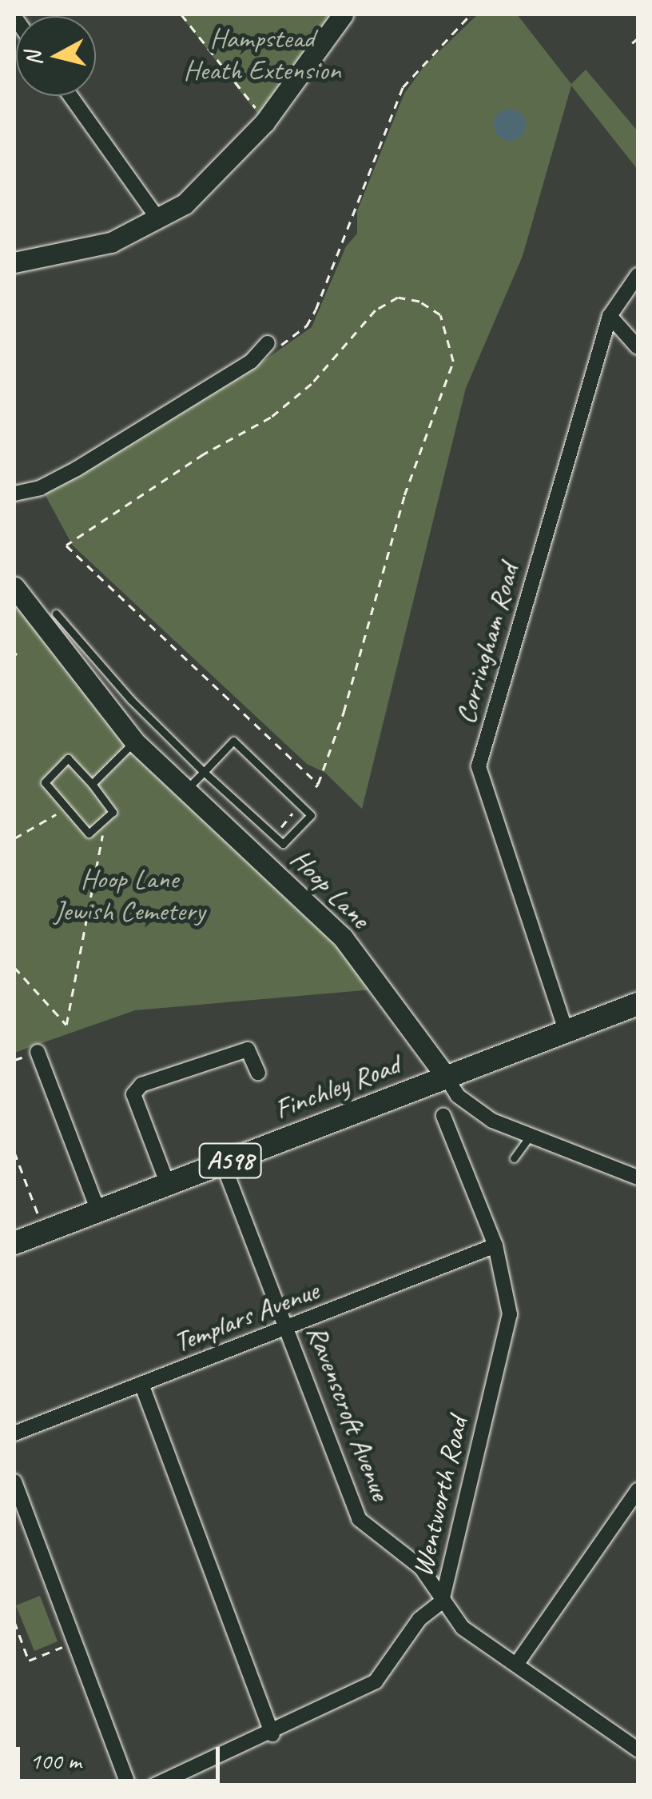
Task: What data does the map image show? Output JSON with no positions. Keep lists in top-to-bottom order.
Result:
{
  "streets": {
    "main road": ["Finchley Road", "A598"],
    "street": [
      "Corringham Road",
      "Hoop Lane",
      "Templars Avenue",
      "Ravenscroft Avenue",
      "Wentworth Road"
    ]
  },
  "crossings": [
    ["Corringham Road", "Finchley Road"],
    ["Hoop Lane", "Finchley Road"],
    ["Finchley Road", "Ravenscroft Avenue"],
    ["Templars Avenue", "Ravenscroft Avenue"],
    ["Templars Avenue", "Wentworth Road"],
    ["Ravenscroft Avenue", "Wentworth Road"]
  ],
  "parks": ["Hampstead Heath Extension", "Hoop Lane Jewish Cemetery"],
  "scale_bar": "100 m",
  "north": "left"
}
